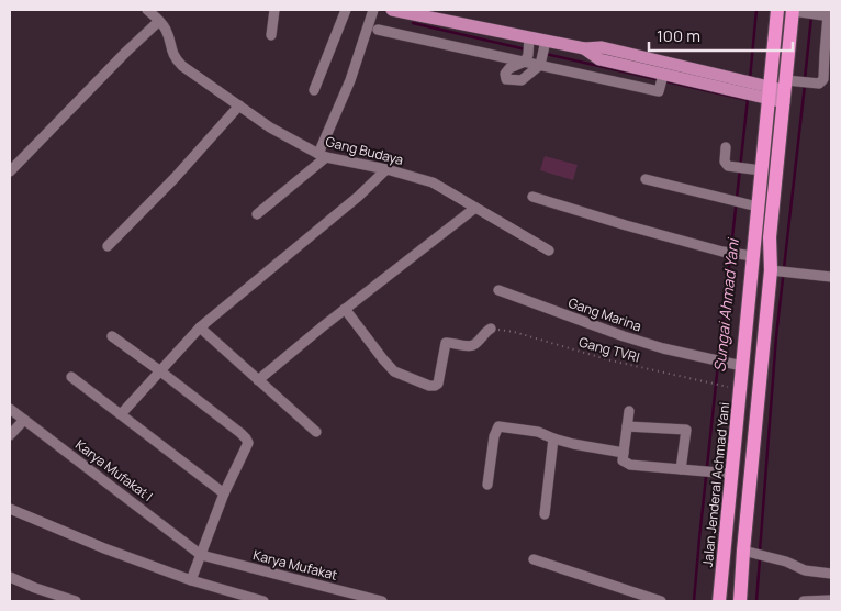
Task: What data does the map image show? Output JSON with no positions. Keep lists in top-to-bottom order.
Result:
{
  "streets": {
    "highway": ["Jalan Jenderal Achmad Yani"],
    "street": [
      "Gang Budaya",
      "Gang Marina",
      "Karya Mufakat I",
      "Karya Mufakat"
    ],
    "path": ["Gang TVRI"]
  },
  "crossings": [
    ["Gang Marina", "Jalan Jenderal Achmad Yani"],
    ["Karya Mufakat I", "Karya Mufakat"]
  ],
  "water": ["Sungai Ahmad Yani"],
  "scale_bar": "100 m"
}
